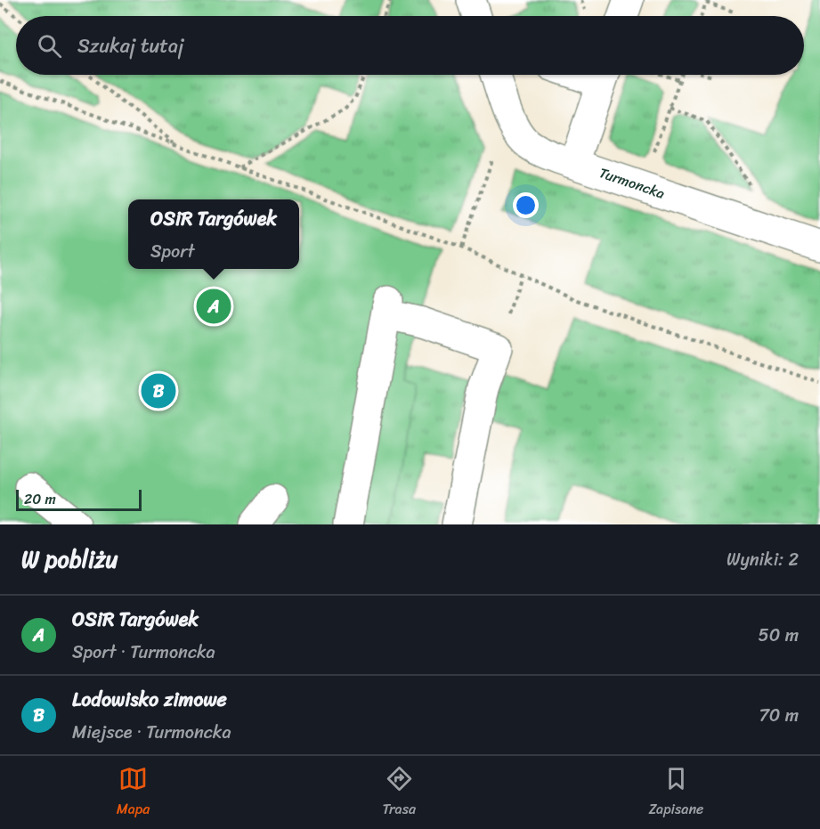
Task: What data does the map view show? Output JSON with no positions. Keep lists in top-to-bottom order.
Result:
{
  "streets": {
    "street": ["Turmoncka"]
  },
  "scale_bar": "20 m",
  "page": {
    "search": "Szukaj tutaj",
    "popup": ["OSiR Targówek", "Sport"],
    "pins": ["A", "B"],
    "scale": "20 m",
    "heading": ["W pobliżu", "Wyniki: 2"],
    "list": [
      {
        "mark": "A",
        "name": "OSiR Targówek",
        "note": "Sport · Turmoncka",
        "value": "50 m"
      },
      {
        "mark": "B",
        "name": "Lodowisko zimowe",
        "note": "Miejsce · Turmoncka",
        "value": "70 m"
      }
    ],
    "nav": ["Mapa", "Trasa", "Zapisane"]
  }
}
